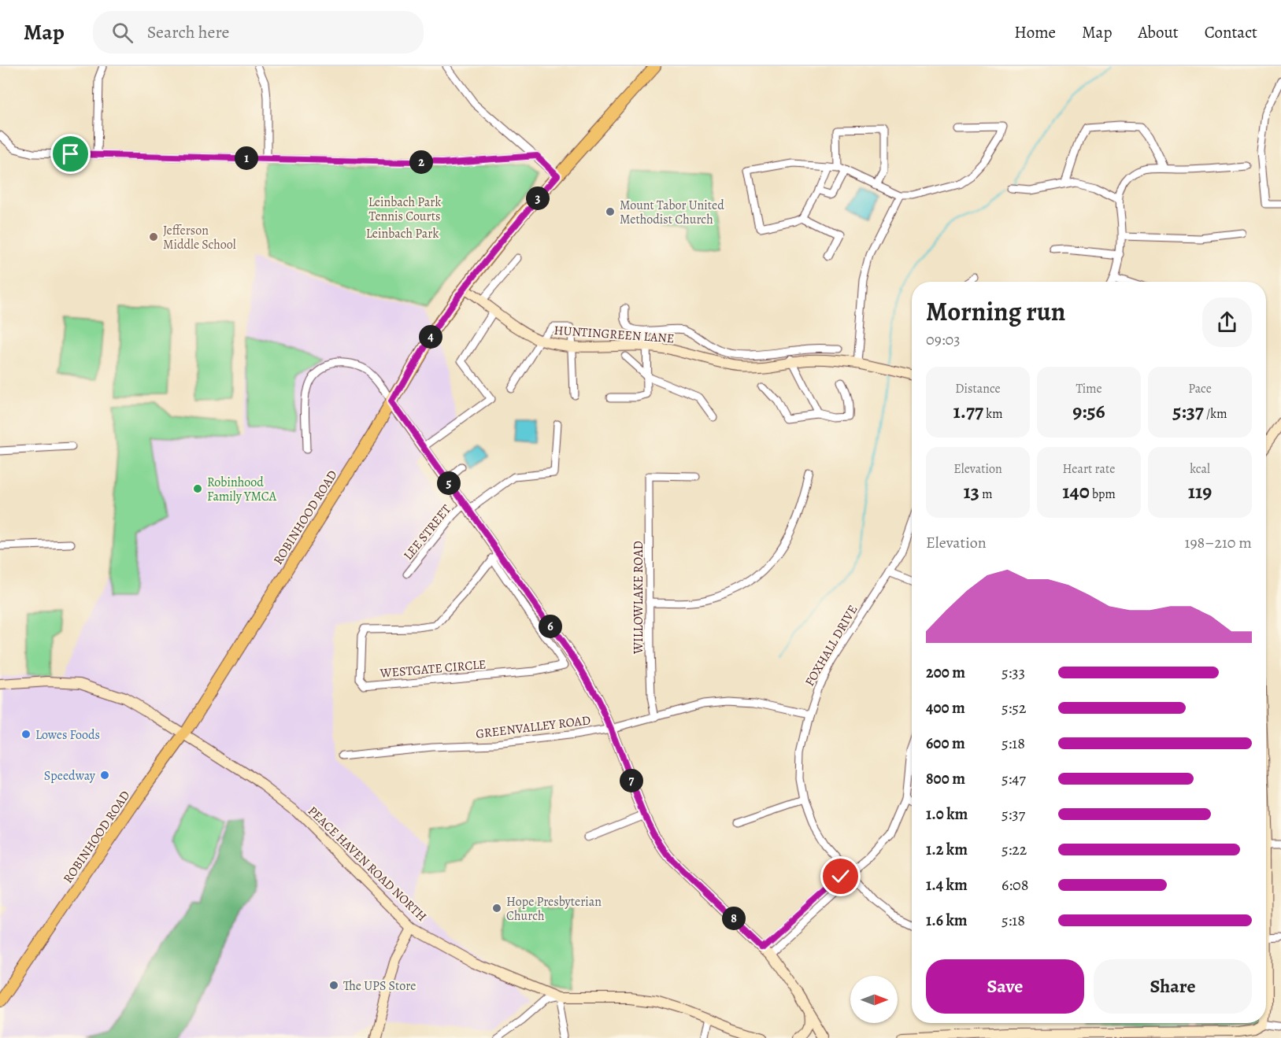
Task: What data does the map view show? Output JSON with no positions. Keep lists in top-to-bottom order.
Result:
{
  "streets": {
    "main road": ["ROBINHOOD ROAD"],
    "street": [
      "HUNTINGREEN LANE",
      "LEE STREET",
      "WILLOWLAKE ROAD",
      "FOXHALL DRIVE",
      "WESTGATE CIRCLE",
      "GREENVALLEY ROAD",
      "PEACE HAVEN ROAD NORTH"
    ]
  },
  "crossings": [
    ["HUNTINGREEN LANE", "ROBINHOOD ROAD"],
    ["ROBINHOOD ROAD", "PEACE HAVEN ROAD NORTH"],
    ["WILLOWLAKE ROAD", "GREENVALLEY ROAD"],
    ["FOXHALL DRIVE", "GREENVALLEY ROAD"]
  ],
  "parks": ["Leinbach Park Tennis Courts", "Leinbach Park"],
  "places": [
    "Mount Tabor United Methodist Church",
    "Jefferson Middle School",
    "Robinhood Family YMCA",
    "Lowes Foods",
    "Speedway",
    "Hope Presbyterian Church",
    "The UPS Store"
  ],
  "north": "right",
  "page": {
    "header": "Map",
    "search": "Search here",
    "nav": [
      "Home",
      "Map",
      "About",
      "Contact"
    ],
    "pins": [
      "1",
      "2",
      "3",
      "4",
      "5",
      "6",
      "7",
      "8"
    ],
    "heading": ["Morning run", "09:03"],
    "stats": [
      ["Distance", "1.77 km"],
      ["Time", "9:56"],
      ["Pace", "5:37 /km"],
      ["Elevation", "13 m"],
      ["Heart rate", "140 bpm"],
      ["kcal", "119"]
    ],
    "chart": ["Elevation", "198–210 m"],
    "list": [
      {
        "name": "200 m",
        "note": "5:33"
      },
      {
        "name": "400 m",
        "note": "5:52"
      },
      {
        "name": "600 m",
        "note": "5:18"
      },
      {
        "name": "800 m",
        "note": "5:47"
      },
      {
        "name": "1.0 km",
        "note": "5:37"
      },
      {
        "name": "1.2 km",
        "note": "5:22"
      },
      {
        "name": "1.4 km",
        "note": "6:08"
      },
      {
        "name": "1.6 km",
        "note": "5:18"
      }
    ],
    "buttons": ["Save", "Share"]
  }
}
